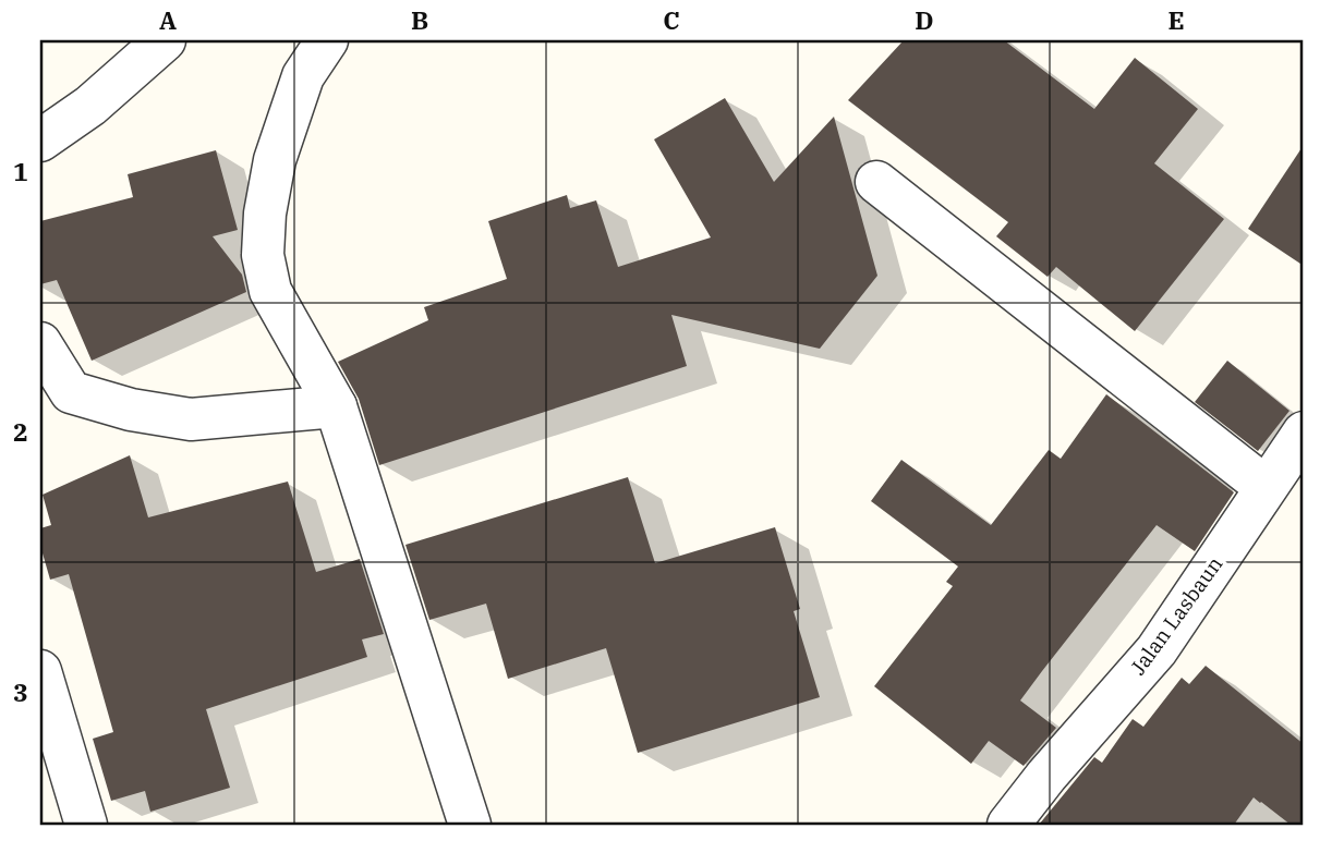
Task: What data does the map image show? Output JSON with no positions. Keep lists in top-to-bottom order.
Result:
{
  "streets": {
    "street": ["Jalan Lasbaun"]
  },
  "grid": {
    "columns": [
      "A",
      "B",
      "C",
      "D",
      "E"
    ],
    "rows": ["1", "2", "3"]
  }
}
